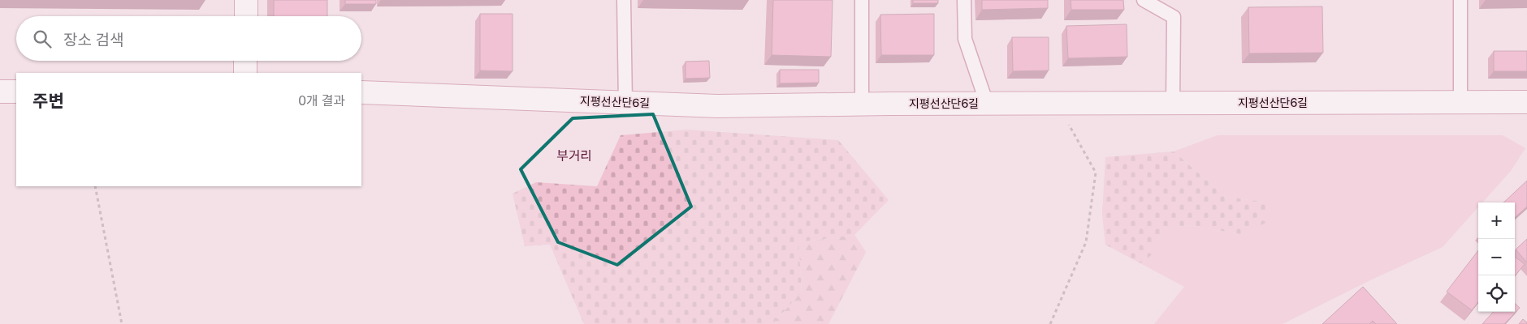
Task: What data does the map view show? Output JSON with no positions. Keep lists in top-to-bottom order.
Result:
{
  "streets": {
    "street": ["지평선산단6길"]
  },
  "districts": ["부거리"],
  "page": {
    "search": "장소 검색",
    "heading": ["주변", "0개 결과"],
    "map_buttons": ["+", "−"]
  }
}
